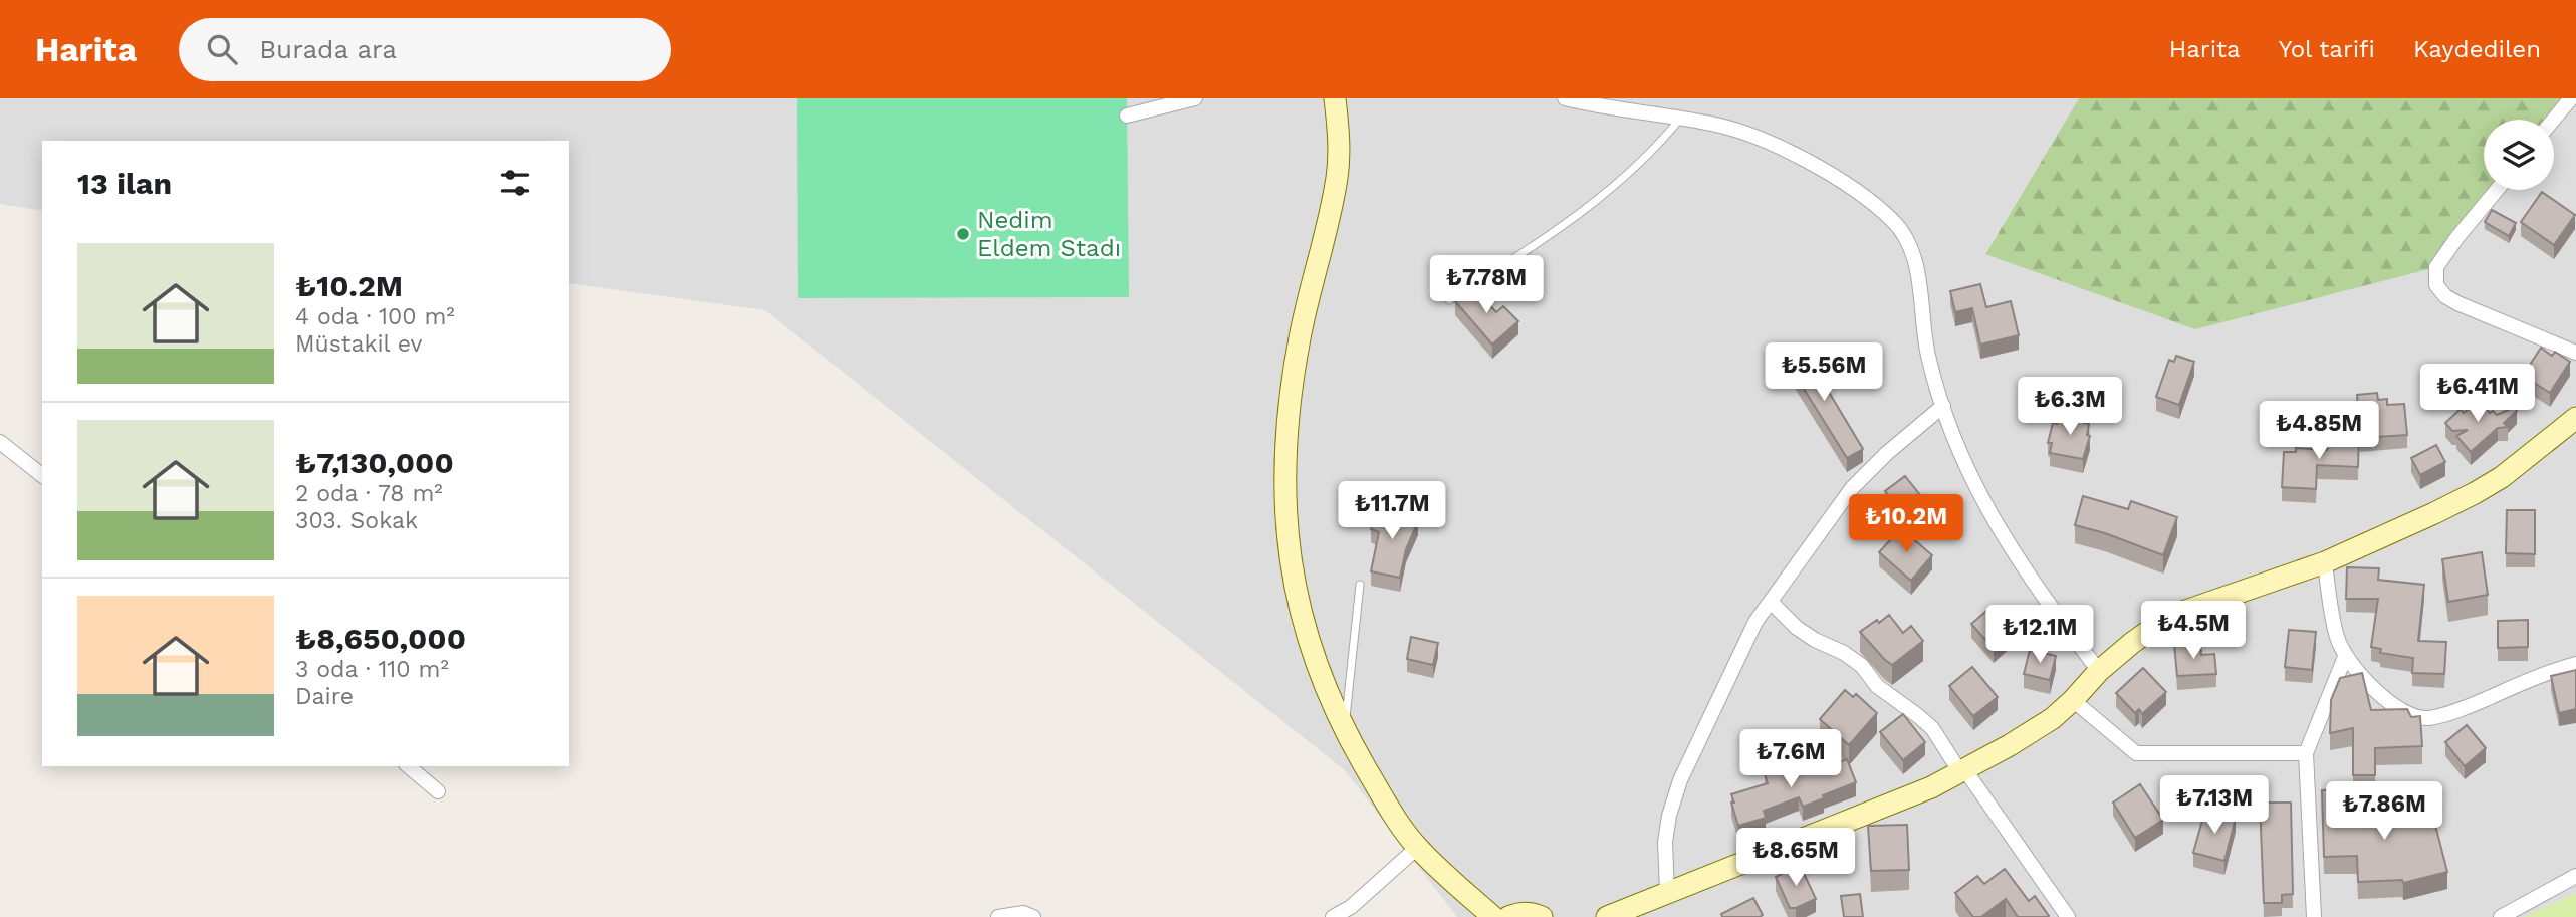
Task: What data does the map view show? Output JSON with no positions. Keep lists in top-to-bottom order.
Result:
{
  "places": ["Nedim Eldem Stadı"],
  "page": {
    "header": "Harita",
    "search": "Burada ara",
    "nav": ["Harita", "Yol tarifi", "Kaydedilen"],
    "heading": "13 ilan",
    "list": [
      {
        "name": "₺10.2M",
        "note": "4 oda · 100 m² · Müstakil ev"
      },
      {
        "name": "₺7,130,000",
        "note": "2 oda · 78 m² · 303. Sokak"
      },
      {
        "name": "₺8,650,000",
        "note": "3 oda · 110 m² · Daire"
      }
    ],
    "price": [
      "₺7.78M",
      "₺5.56M",
      "₺6.41M",
      "₺6.3M",
      "₺4.85M",
      "₺11.7M",
      "₺10.2M",
      "₺4.5M",
      "₺12.1M",
      "₺7.6M",
      "₺7.13M",
      "₺7.86M",
      "₺8.65M"
    ]
  }
}
